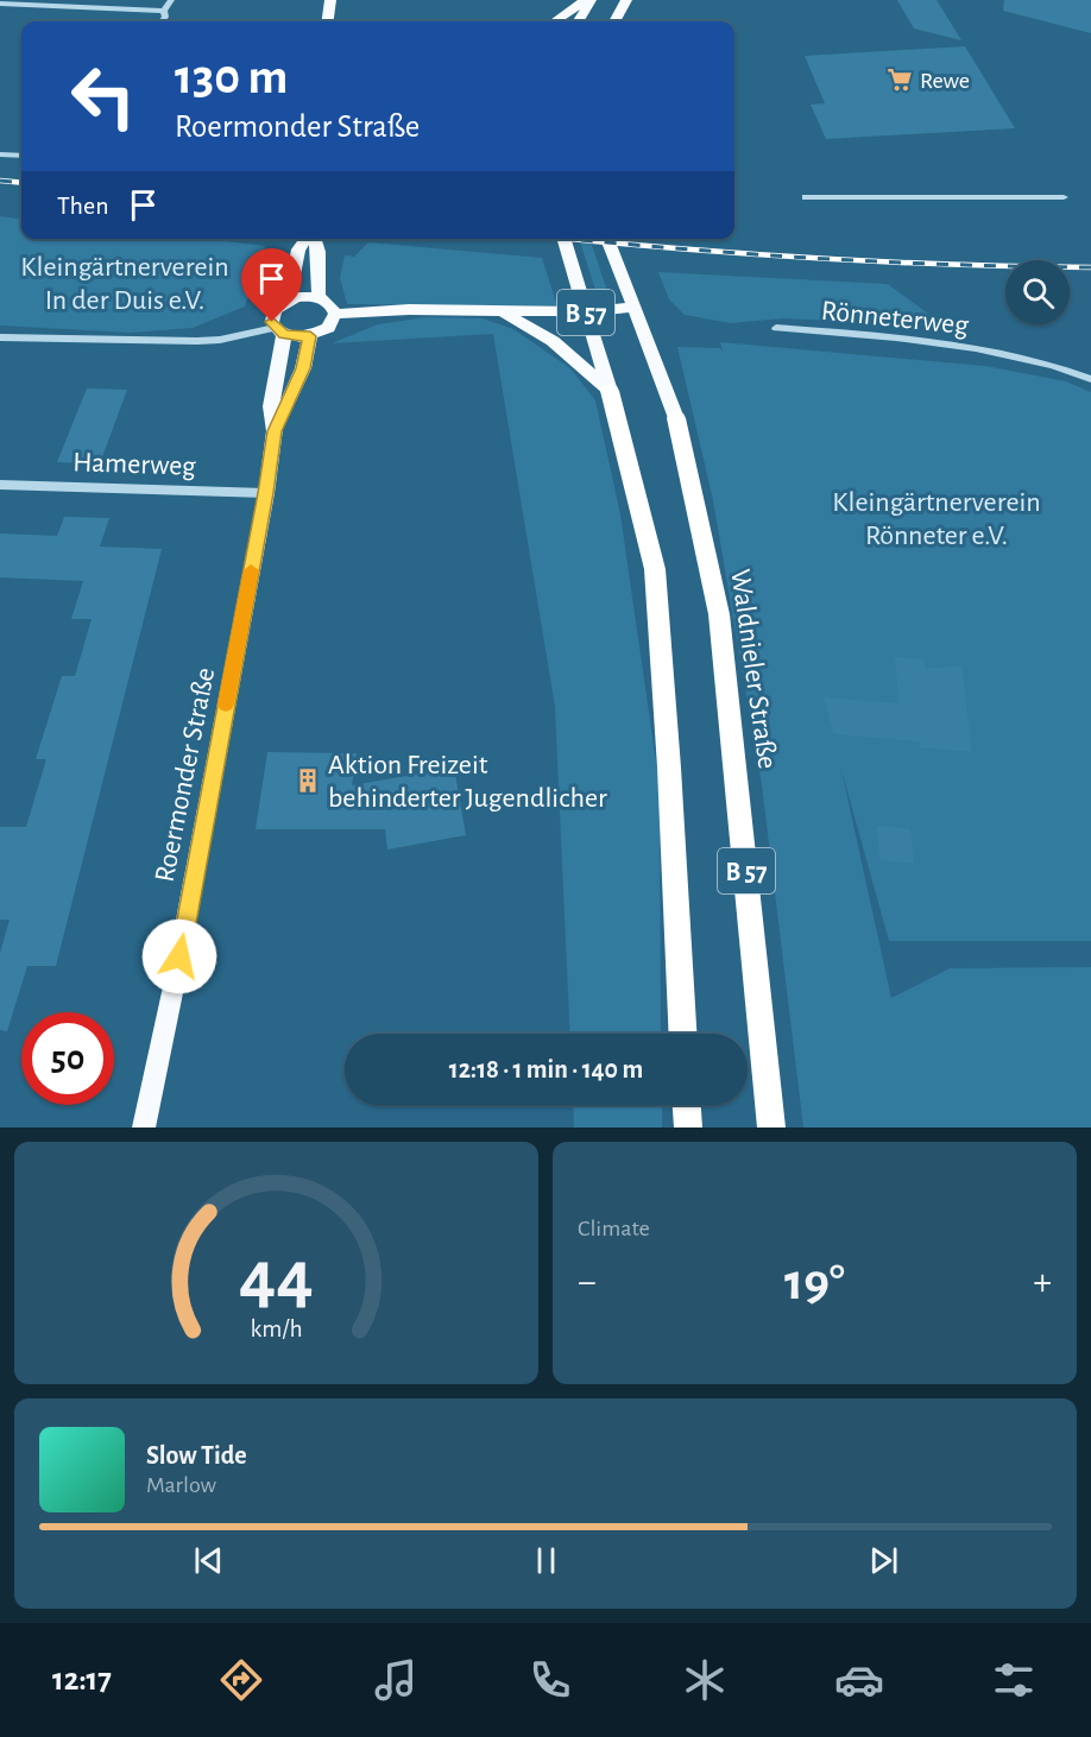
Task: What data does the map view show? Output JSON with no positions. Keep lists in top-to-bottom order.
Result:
{
  "streets": {
    "highway": ["B 57", "Waldnieler Straße"],
    "main road": ["Roermonder Straße"],
    "street": ["Rönneterweg", "Hamerweg"]
  },
  "crossings": [
    ["Hamerweg", "Roermonder Straße"]
  ],
  "parks": ["Kleingärtnerverein In der Duis e.V.", "Kleingärtnerverein Rönneter e.V."],
  "places": {
    "supermarket": ["Rewe"],
    "building": ["Aktion Freizeit behinderter Jugendlicher"]
  },
  "page": {
    "turn": ["130 m", "Roermonder Straße"],
    "then": "Then",
    "limit": "50",
    "trip": "12:18 · 1 min · 140 m",
    "tile": "Climate",
    "heat": ["−", "19°", "+"],
    "song": ["Slow Tide", "Marlow"],
    "tabs": "12:17",
    "gauge": ["44", "km/h"]
  }
}
